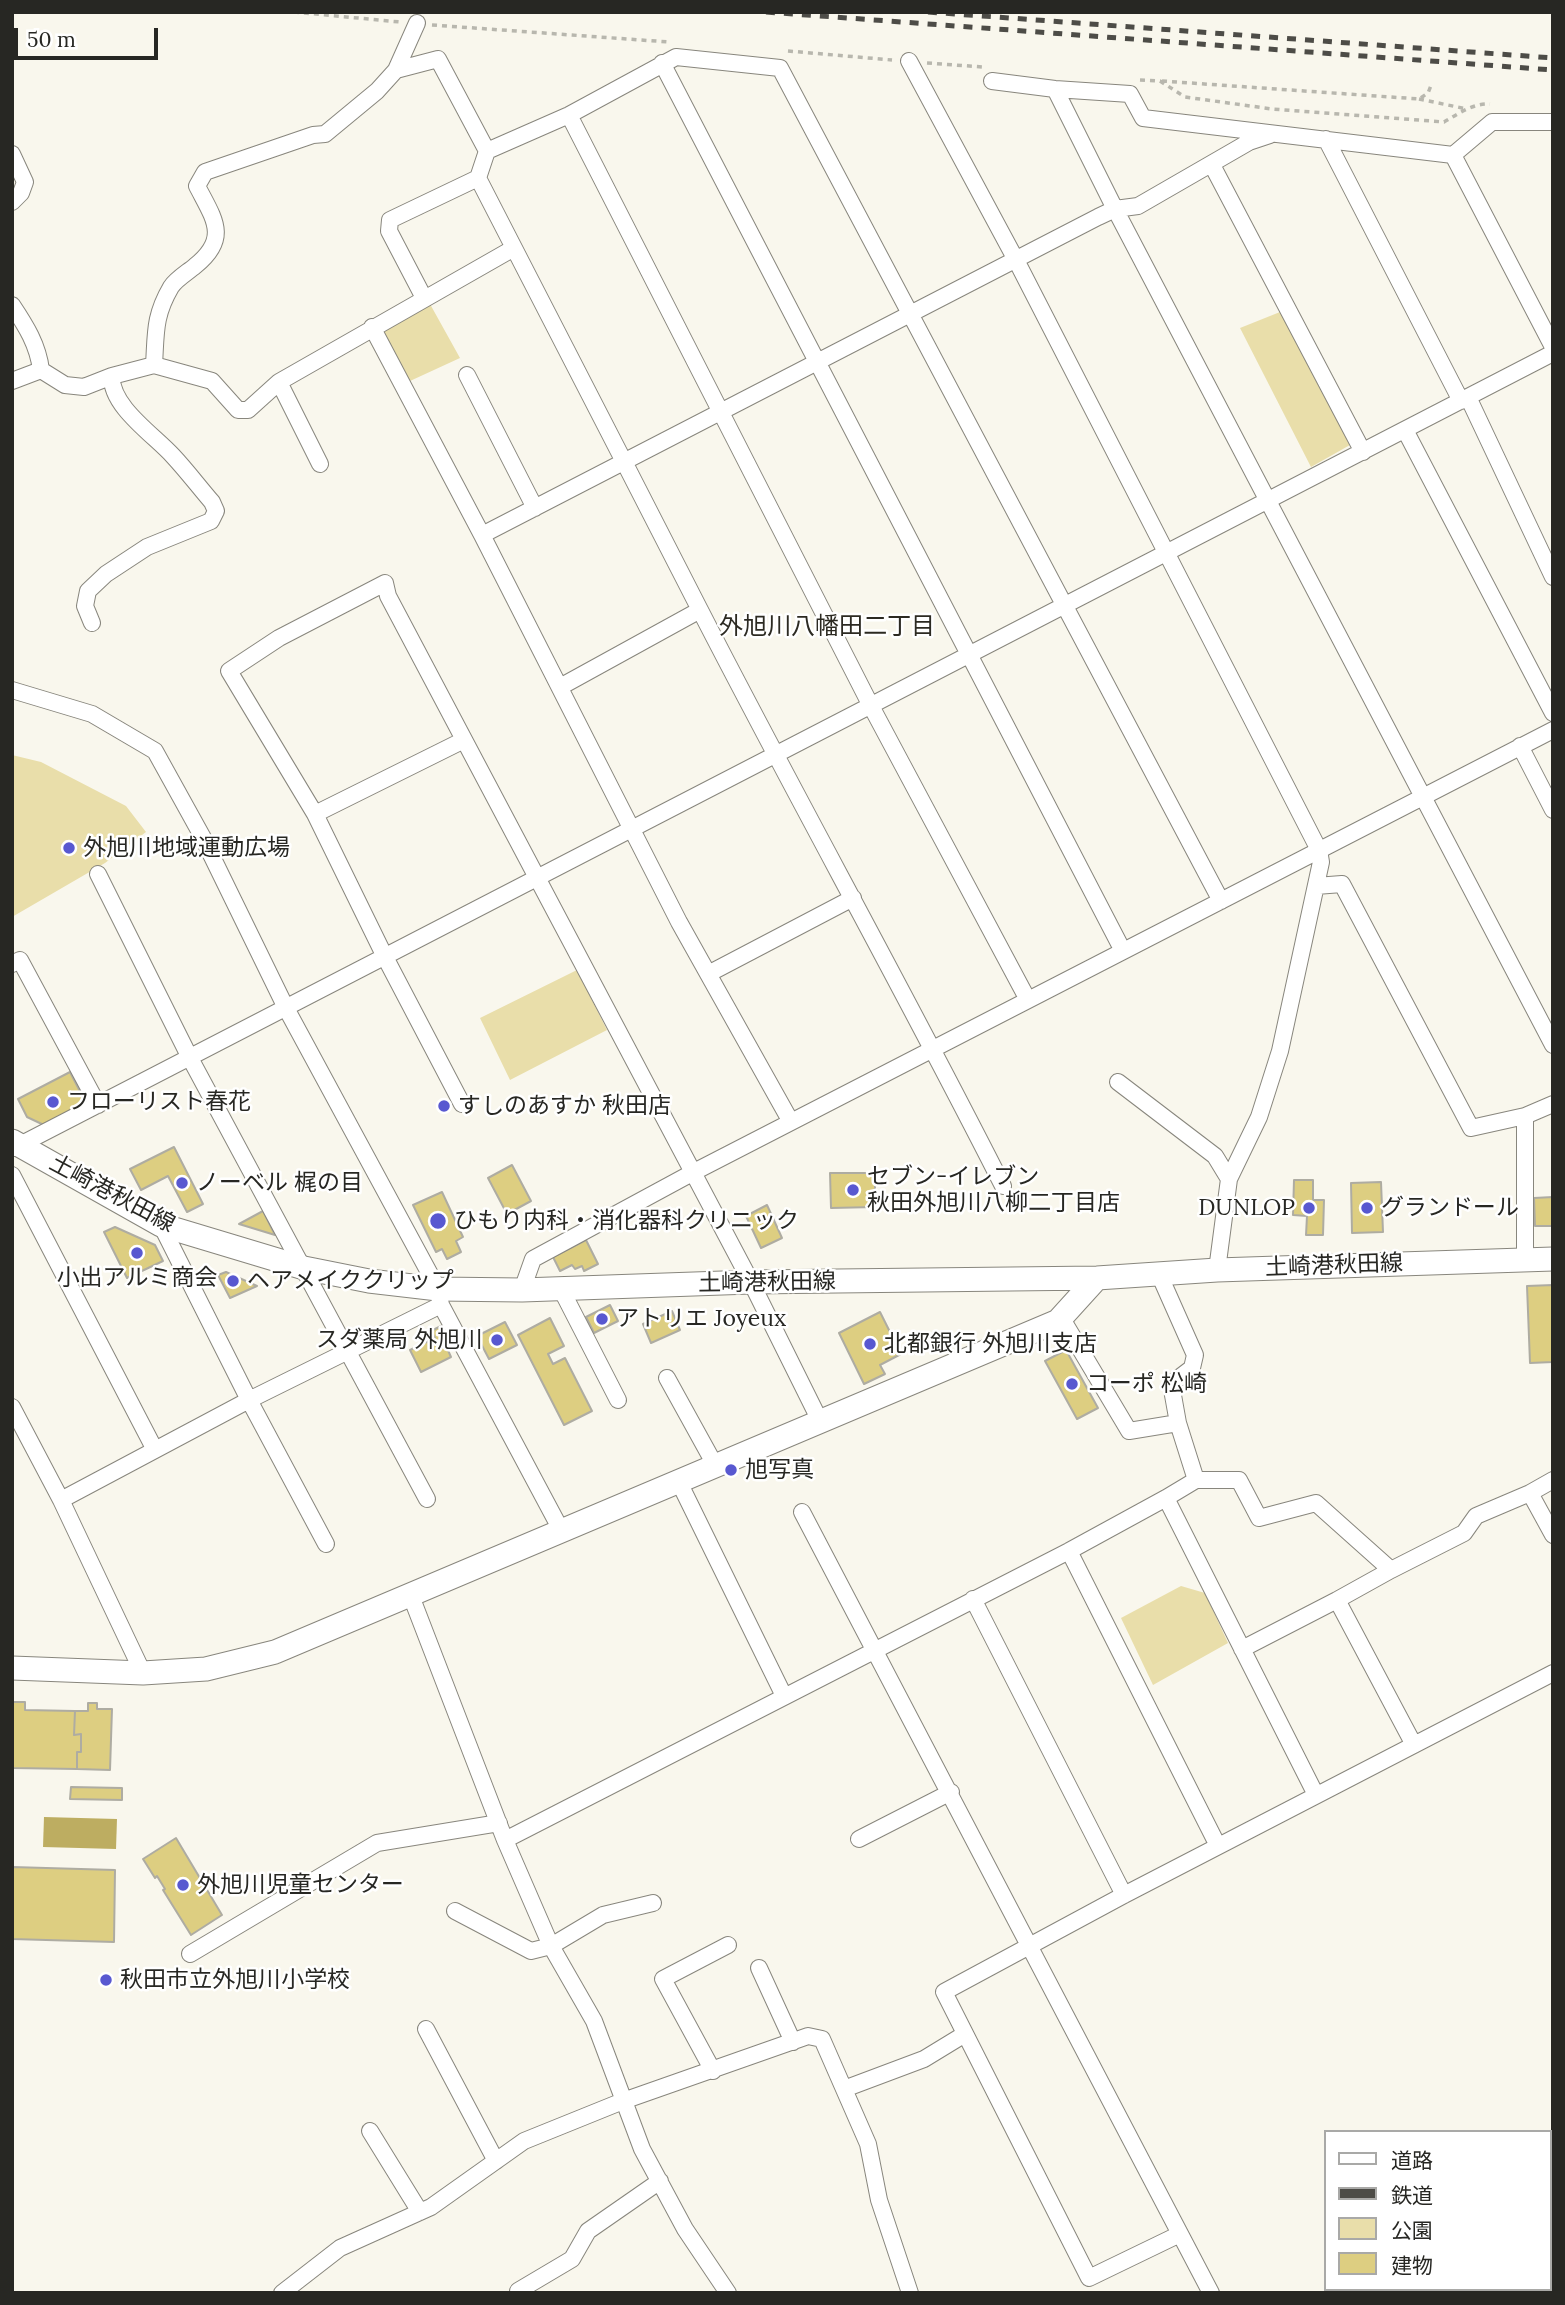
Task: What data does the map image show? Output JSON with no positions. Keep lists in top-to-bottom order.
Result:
{
  "streets": {
    "main road": ["土崎港秋田線"]
  },
  "districts": ["外旭川八幡田二丁目"],
  "places": [
    "外旭川地域運動広場",
    "フローリスト春花",
    "すしのあすか 秋田店",
    "ノーベル 梶の目",
    "セブン-イレブン 秋田外旭川八柳二丁目店",
    "DUNLOP",
    "グランドール",
    "ひもり内科・消化器科クリニック",
    "小出アルミ商会",
    "ヘアメイククリップ",
    "アトリエ Joyeux",
    "スダ薬局 外旭川",
    "北都銀行 外旭川支店",
    "コーポ 松崎",
    "旭写真",
    "外旭川児童センター",
    "秋田市立外旭川小学校"
  ],
  "legend": [
    "道路",
    "鉄道",
    "公園",
    "建物"
  ],
  "scale_bar": "50 m"
}
